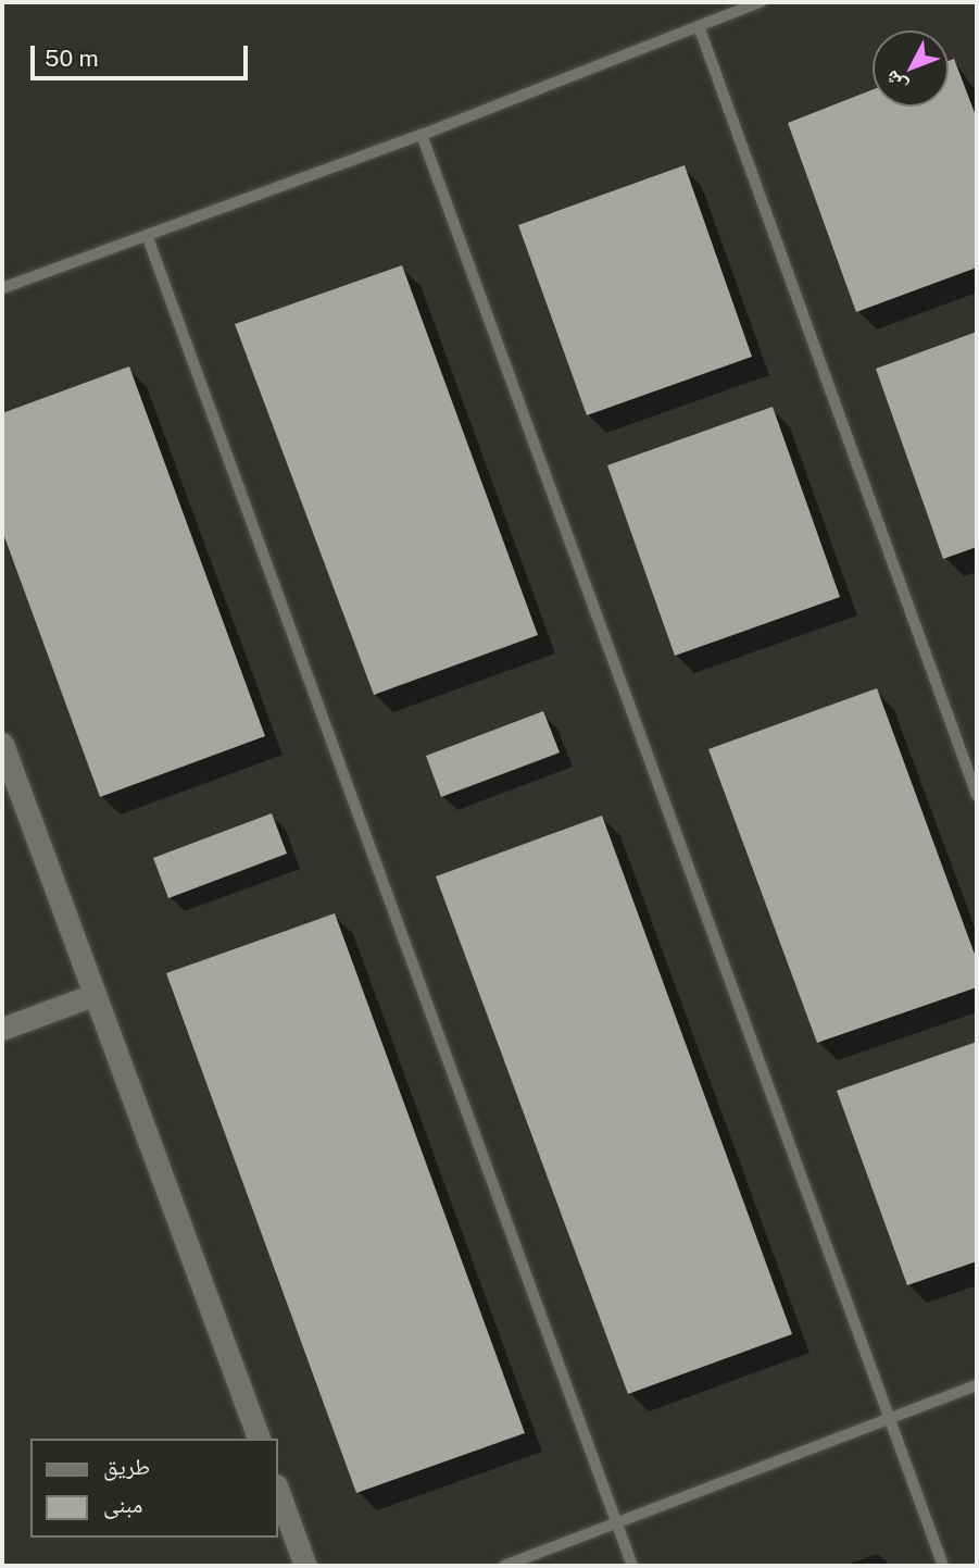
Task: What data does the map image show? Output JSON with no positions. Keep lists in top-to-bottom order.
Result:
{
  "legend": ["طريق", "مبنى"],
  "scale_bar": "50 m",
  "north": "bottom left"
}
